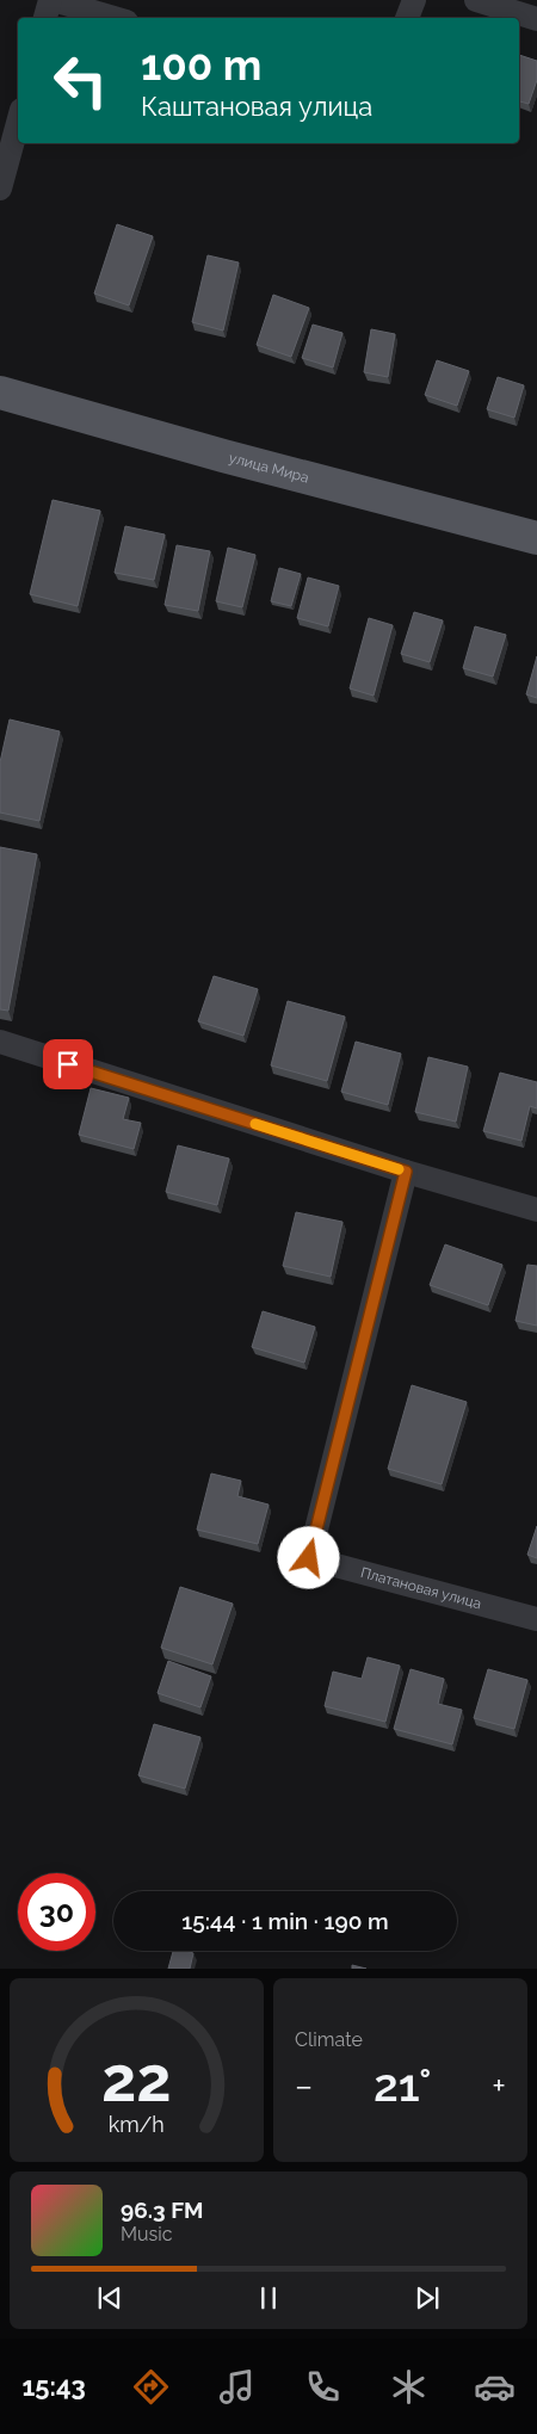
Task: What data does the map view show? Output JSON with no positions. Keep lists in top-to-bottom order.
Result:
{
  "streets": {
    "main road": ["улица Мира"],
    "street": ["Платановая улица"]
  },
  "page": {
    "turn": ["100 m", "Каштановая улица"],
    "limit": "30",
    "trip": "15:44 · 1 min · 190 m",
    "tile": "Climate",
    "heat": ["−", "21°", "+"],
    "song": ["96.3 FM", "Music"],
    "tabs": "15:43",
    "gauge": ["22", "km/h"]
  }
}
